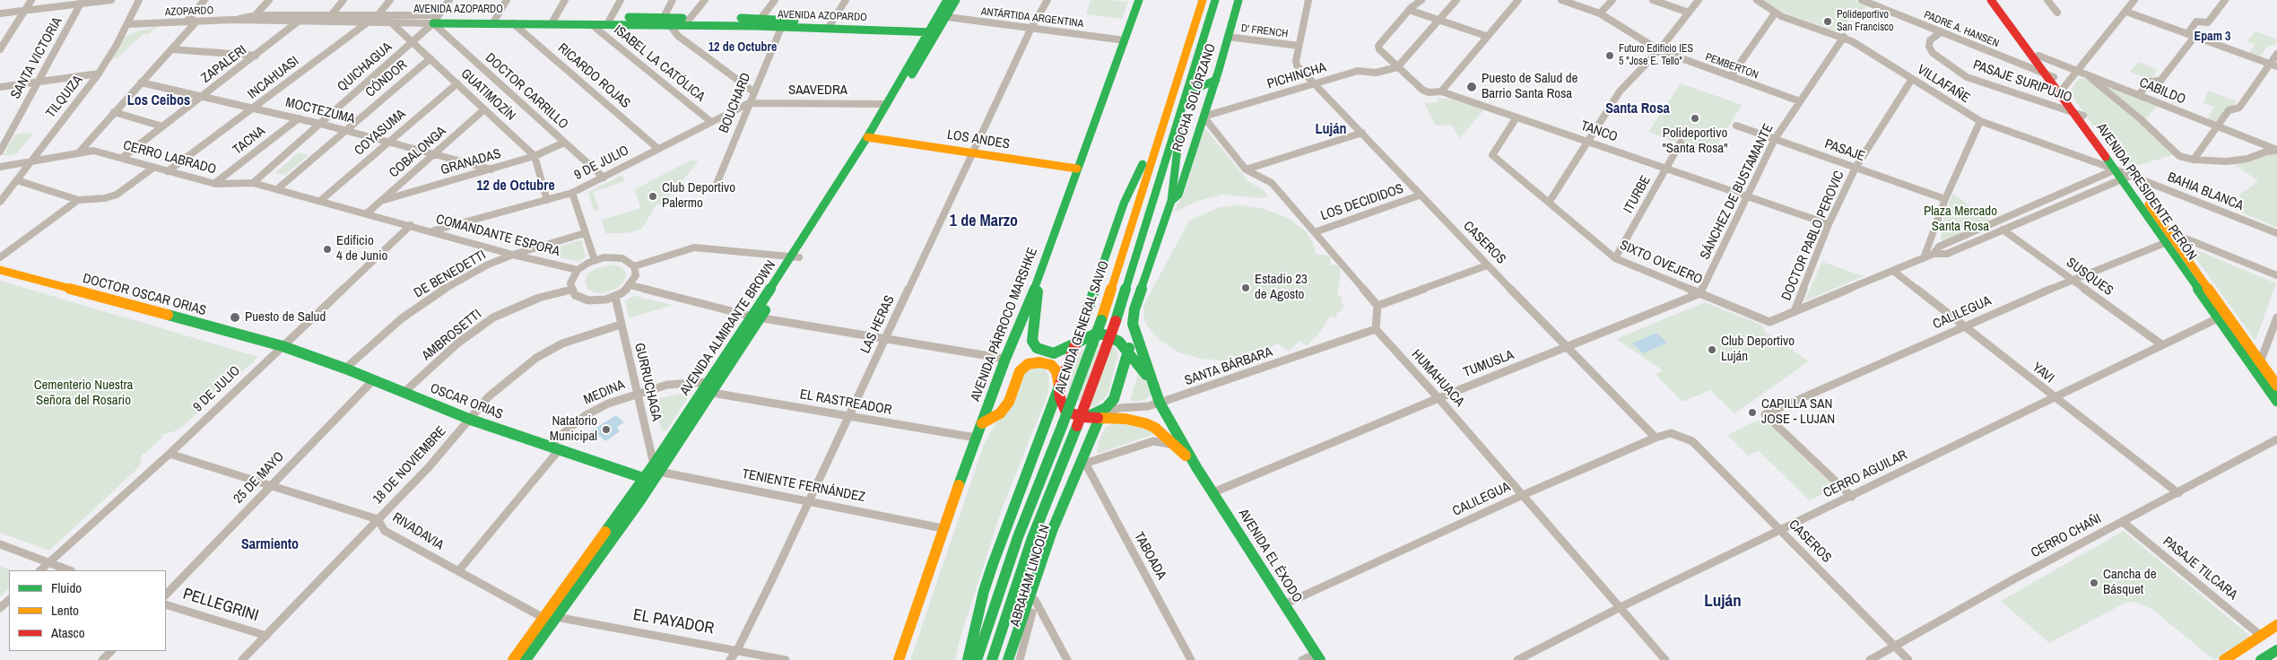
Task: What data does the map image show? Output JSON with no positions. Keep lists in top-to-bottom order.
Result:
{
  "streets": {
    "main road": [
      "AVENIDA AZOPARDO",
      "ROCHA SOLÓRZANO",
      "LOS ANDES",
      "AVENIDA PRESIDENTE PERÓN",
      "DOCTOR OSCAR ORIAS",
      "AVENIDA PÁRROCO MARSHKE",
      "AVENIDA GENERAL SAVIO",
      "AVENIDA ALMIRANTE BROWN",
      "OSCAR ORIAS",
      "AVENIDA EL ÉXODO"
    ],
    "street": [
      "AZOPARDO",
      "ANTÁRTIDA ARGENTINA",
      "PADRE A. HANSEN",
      "D' FRENCH",
      "SANTA VICTORIA",
      "ISABEL LA CATÓLICA",
      "ZAPALERI",
      "PEMBERTON",
      "QUICHAGUA",
      "RICARDO ROJAS",
      "PICHINCHA",
      "INCAHUASI",
      "CÓNDOR",
      "PASAJE SURIPUJIO",
      "VILLAFAÑE",
      "SAAVEDRA",
      "DOCTOR CARRILLO",
      "CABILDO",
      "GUATIMOZÍN",
      "TILQUIZA",
      "BOUCHARD",
      "MOCTEZUMA",
      "TANCO",
      "COYASUMA",
      "TACNA",
      "PASAJE",
      "COBALONGA",
      "CERRO LABRADO",
      "GRANADAS",
      "9 DE JULIO",
      "SÁNCHEZ DE BUSTAMANTE",
      "BAHIA BLANCA",
      "ITURBE",
      "LOS DECIDIDOS",
      "COMANDANTE ESPORA",
      "DOCTOR PABLO PEROVIC",
      "CASEROS",
      "SIXTO OVEJERO",
      "DE BENEDETTI",
      "SUSQUES",
      "CALILEGUA",
      "LAS HERAS",
      "AMBROSETTI",
      "TUMUSLA",
      "SANTA BÁRBARA",
      "YAVI",
      "HUMAHUACA",
      "GURRUCHAGA",
      "MEDINA",
      "EL RASTREADOR",
      "18 DE NOVIEMBRE",
      "CERRO AGUILAR",
      "25 DE MAYO",
      "TENIENTE FERNÁNDEZ",
      "RIVADAVIA",
      "CERRO CHAÑI",
      "TABOADA",
      "PASAJE TILCARA",
      "ABRAHAM LINCOLN",
      "PELLEGRINI",
      "EL PAYADOR"
    ]
  },
  "crossings": [
    ["AVENIDA AZOPARDO", "AZOPARDO"],
    ["AVENIDA AZOPARDO", "ANTÁRTIDA ARGENTINA"],
    ["AVENIDA AZOPARDO", "ISABEL LA CATÓLICA"],
    ["AVENIDA AZOPARDO", "ZAPALERI"],
    ["AVENIDA AZOPARDO", "QUICHAGUA"],
    ["AVENIDA AZOPARDO", "RICARDO ROJAS"],
    ["AVENIDA AZOPARDO", "INCAHUASI"],
    ["AVENIDA AZOPARDO", "DOCTOR CARRILLO"],
    ["AVENIDA AZOPARDO", "GUATIMOZÍN"],
    ["AVENIDA AZOPARDO", "BOUCHARD"],
    ["AVENIDA AZOPARDO", "AVENIDA ALMIRANTE BROWN"],
    ["AZOPARDO", "TILQUIZA"],
    ["ANTÁRTIDA ARGENTINA", "LAS HERAS"],
    ["ANTÁRTIDA ARGENTINA", "AVENIDA PÁRROCO MARSHKE"],
    ["ANTÁRTIDA ARGENTINA", "AVENIDA ALMIRANTE BROWN"],
    ["PADRE A. HANSEN", "PASAJE SURIPUJIO"],
    ["PADRE A. HANSEN", "AVENIDA PRESIDENTE PERÓN"],
    ["D' FRENCH", "ROCHA SOLÓRZANO"],
    ["D' FRENCH", "CASEROS"],
    ["ISABEL LA CATÓLICA", "9 DE JULIO"],
    ["ZAPALERI", "MOCTEZUMA"],
    ["ZAPALERI", "CERRO LABRADO"],
    ["PEMBERTON", "SÁNCHEZ DE BUSTAMANTE"],
    ["QUICHAGUA", "DOCTOR CARRILLO"],
    ["QUICHAGUA", "GUATIMOZÍN"],
    ["QUICHAGUA", "MOCTEZUMA"],
    ["QUICHAGUA", "CERRO LABRADO"],
    ["RICARDO ROJAS", "9 DE JULIO"],
    ["PICHINCHA", "ROCHA SOLÓRZANO"],
    ["PICHINCHA", "TANCO"],
    ["PICHINCHA", "CASEROS"],
    ["INCAHUASI", "MOCTEZUMA"],
    ["INCAHUASI", "CERRO LABRADO"],
    ["CÓNDOR", "GUATIMOZÍN"],
    ["CÓNDOR", "MOCTEZUMA"],
    ["CÓNDOR", "CERRO LABRADO"],
    ["PASAJE SURIPUJIO", "AVENIDA PRESIDENTE PERÓN"],
    ["VILLAFAÑE", "SÁNCHEZ DE BUSTAMANTE"],
    ["VILLAFAÑE", "AVENIDA PRESIDENTE PERÓN"],
    ["VILLAFAÑE", "BAHIA BLANCA"],
    ["VILLAFAÑE", "DOCTOR PABLO PEROVIC"],
    ["SAAVEDRA", "BOUCHARD"],
    ["SAAVEDRA", "9 DE JULIO"],
    ["SAAVEDRA", "AVENIDA ALMIRANTE BROWN"],
    ["DOCTOR CARRILLO", "GRANADAS"],
    ["DOCTOR CARRILLO", "9 DE JULIO"],
    ["CABILDO", "AVENIDA PRESIDENTE PERÓN"],
    ["GUATIMOZÍN", "COYASUMA"],
    ["GUATIMOZÍN", "COBALONGA"],
    ["GUATIMOZÍN", "GRANADAS"],
    ["TILQUIZA", "CERRO LABRADO"],
    ["BOUCHARD", "9 DE JULIO"],
    ["MOCTEZUMA", "COYASUMA"],
    ["MOCTEZUMA", "TACNA"],
    ["MOCTEZUMA", "COBALONGA"],
    ["MOCTEZUMA", "GRANADAS"],
    ["TANCO", "SÁNCHEZ DE BUSTAMANTE"],
    ["TANCO", "ITURBE"],
    ["TANCO", "DOCTOR PABLO PEROVIC"],
    ["TANCO", "SIXTO OVEJERO"],
    ["COYASUMA", "CERRO LABRADO"],
    ["LOS ANDES", "LAS HERAS"],
    ["LOS ANDES", "AVENIDA PÁRROCO MARSHKE"],
    ["LOS ANDES", "AVENIDA ALMIRANTE BROWN"],
    ["TACNA", "CERRO LABRADO"],
    ["PASAJE", "SÁNCHEZ DE BUSTAMANTE"],
    ["PASAJE", "DOCTOR PABLO PEROVIC"],
    ["COBALONGA", "CERRO LABRADO"],
    ["COBALONGA", "GRANADAS"],
    ["CERRO LABRADO", "9 DE JULIO"],
    ["CERRO LABRADO", "COMANDANTE ESPORA"],
    ["9 DE JULIO", "COMANDANTE ESPORA"],
    ["9 DE JULIO", "DOCTOR OSCAR ORIAS"],
    ["9 DE JULIO", "OSCAR ORIAS"],
    ["9 DE JULIO", "RIVADAVIA"],
    ["SÁNCHEZ DE BUSTAMANTE", "SIXTO OVEJERO"],
    ["SÁNCHEZ DE BUSTAMANTE", "TUMUSLA"],
    ["AVENIDA PRESIDENTE PERÓN", "BAHIA BLANCA"],
    ["AVENIDA PRESIDENTE PERÓN", "CALILEGUA"],
    ["AVENIDA PRESIDENTE PERÓN", "CERRO AGUILAR"],
    ["ITURBE", "SIXTO OVEJERO"],
    ["LOS DECIDIDOS", "CASEROS"],
    ["COMANDANTE ESPORA", "DE BENEDETTI"],
    ["COMANDANTE ESPORA", "AMBROSETTI"],
    ["COMANDANTE ESPORA", "GURRUCHAGA"],
    ["DOCTOR PABLO PEROVIC", "SIXTO OVEJERO"],
    ["CASEROS", "CALILEGUA"],
    ["CASEROS", "TUMUSLA"],
    ["CASEROS", "CERRO AGUILAR"],
    ["CASEROS", "CERRO CHAÑI"],
    ["SIXTO OVEJERO", "TUMUSLA"],
    ["DE BENEDETTI", "OSCAR ORIAS"],
    ["SUSQUES", "CALILEGUA"],
    ["SUSQUES", "CERRO AGUILAR"],
    ["DOCTOR OSCAR ORIAS", "OSCAR ORIAS"],
    ["CALILEGUA", "YAVI"],
    ["CALILEGUA", "HUMAHUACA"],
    ["CALILEGUA", "CERRO AGUILAR"],
    ["CALILEGUA", "AVENIDA EL ÉXODO"],
    ["LAS HERAS", "EL RASTREADOR"],
    ["LAS HERAS", "TENIENTE FERNÁNDEZ"],
    ["LAS HERAS", "EL PAYADOR"],
    ["AVENIDA PÁRROCO MARSHKE", "EL RASTREADOR"],
    ["AVENIDA PÁRROCO MARSHKE", "TENIENTE FERNÁNDEZ"],
    ["AVENIDA ALMIRANTE BROWN", "GURRUCHAGA"],
    ["AVENIDA ALMIRANTE BROWN", "MEDINA"],
    ["AVENIDA ALMIRANTE BROWN", "OSCAR ORIAS"],
    ["AVENIDA ALMIRANTE BROWN", "EL RASTREADOR"],
    ["AVENIDA ALMIRANTE BROWN", "TENIENTE FERNÁNDEZ"],
    ["AVENIDA ALMIRANTE BROWN", "RIVADAVIA"],
    ["AVENIDA ALMIRANTE BROWN", "EL PAYADOR"],
    ["AMBROSETTI", "GURRUCHAGA"],
    ["AMBROSETTI", "OSCAR ORIAS"],
    ["TUMUSLA", "HUMAHUACA"],
    ["TUMUSLA", "AVENIDA EL ÉXODO"],
    ["SANTA BÁRBARA", "HUMAHUACA"],
    ["SANTA BÁRBARA", "AVENIDA EL ÉXODO"],
    ["YAVI", "CERRO AGUILAR"],
    ["YAVI", "CERRO CHAÑI"],
    ["HUMAHUACA", "CERRO AGUILAR"],
    ["GURRUCHAGA", "MEDINA"],
    ["GURRUCHAGA", "18 DE NOVIEMBRE"],
    ["GURRUCHAGA", "TENIENTE FERNÁNDEZ"],
    ["MEDINA", "OSCAR ORIAS"],
    ["MEDINA", "EL RASTREADOR"],
    ["OSCAR ORIAS", "18 DE NOVIEMBRE"],
    ["OSCAR ORIAS", "25 DE MAYO"],
    ["18 DE NOVIEMBRE", "RIVADAVIA"],
    ["18 DE NOVIEMBRE", "PELLEGRINI"],
    ["25 DE MAYO", "RIVADAVIA"],
    ["RIVADAVIA", "EL PAYADOR"],
    ["CERRO CHAÑI", "PASAJE TILCARA"]
  ],
  "districts": [
    "Epam 3",
    "12 de Octubre",
    "Los Ceibos",
    "Santa Rosa",
    "Luján",
    "12 de Octubre",
    "1 de Marzo",
    "Sarmiento",
    "Luján"
  ],
  "parks": ["Plaza Mercado Santa Rosa", "Cementerio Nuestra Señora del Rosario"],
  "places": [
    "Polideportivo San Francisco",
    "Futuro Edificio IES 5 \"Jose E. Tello\"",
    "Puesto de Salud de Barrio Santa Rosa",
    "Polideportivo \"Santa Rosa\"",
    "Club Deportivo Palermo",
    "Edificio 4 de Junio",
    "Estadio 23 de Agosto",
    "Puesto de Salud",
    "Club Deportivo Luján",
    "CAPILLA SAN JOSE - LUJAN",
    "Natatorio Municipal",
    "Cancha de Básquet"
  ],
  "legend": ["Fluido", "Lento", "Atasco"]
}
